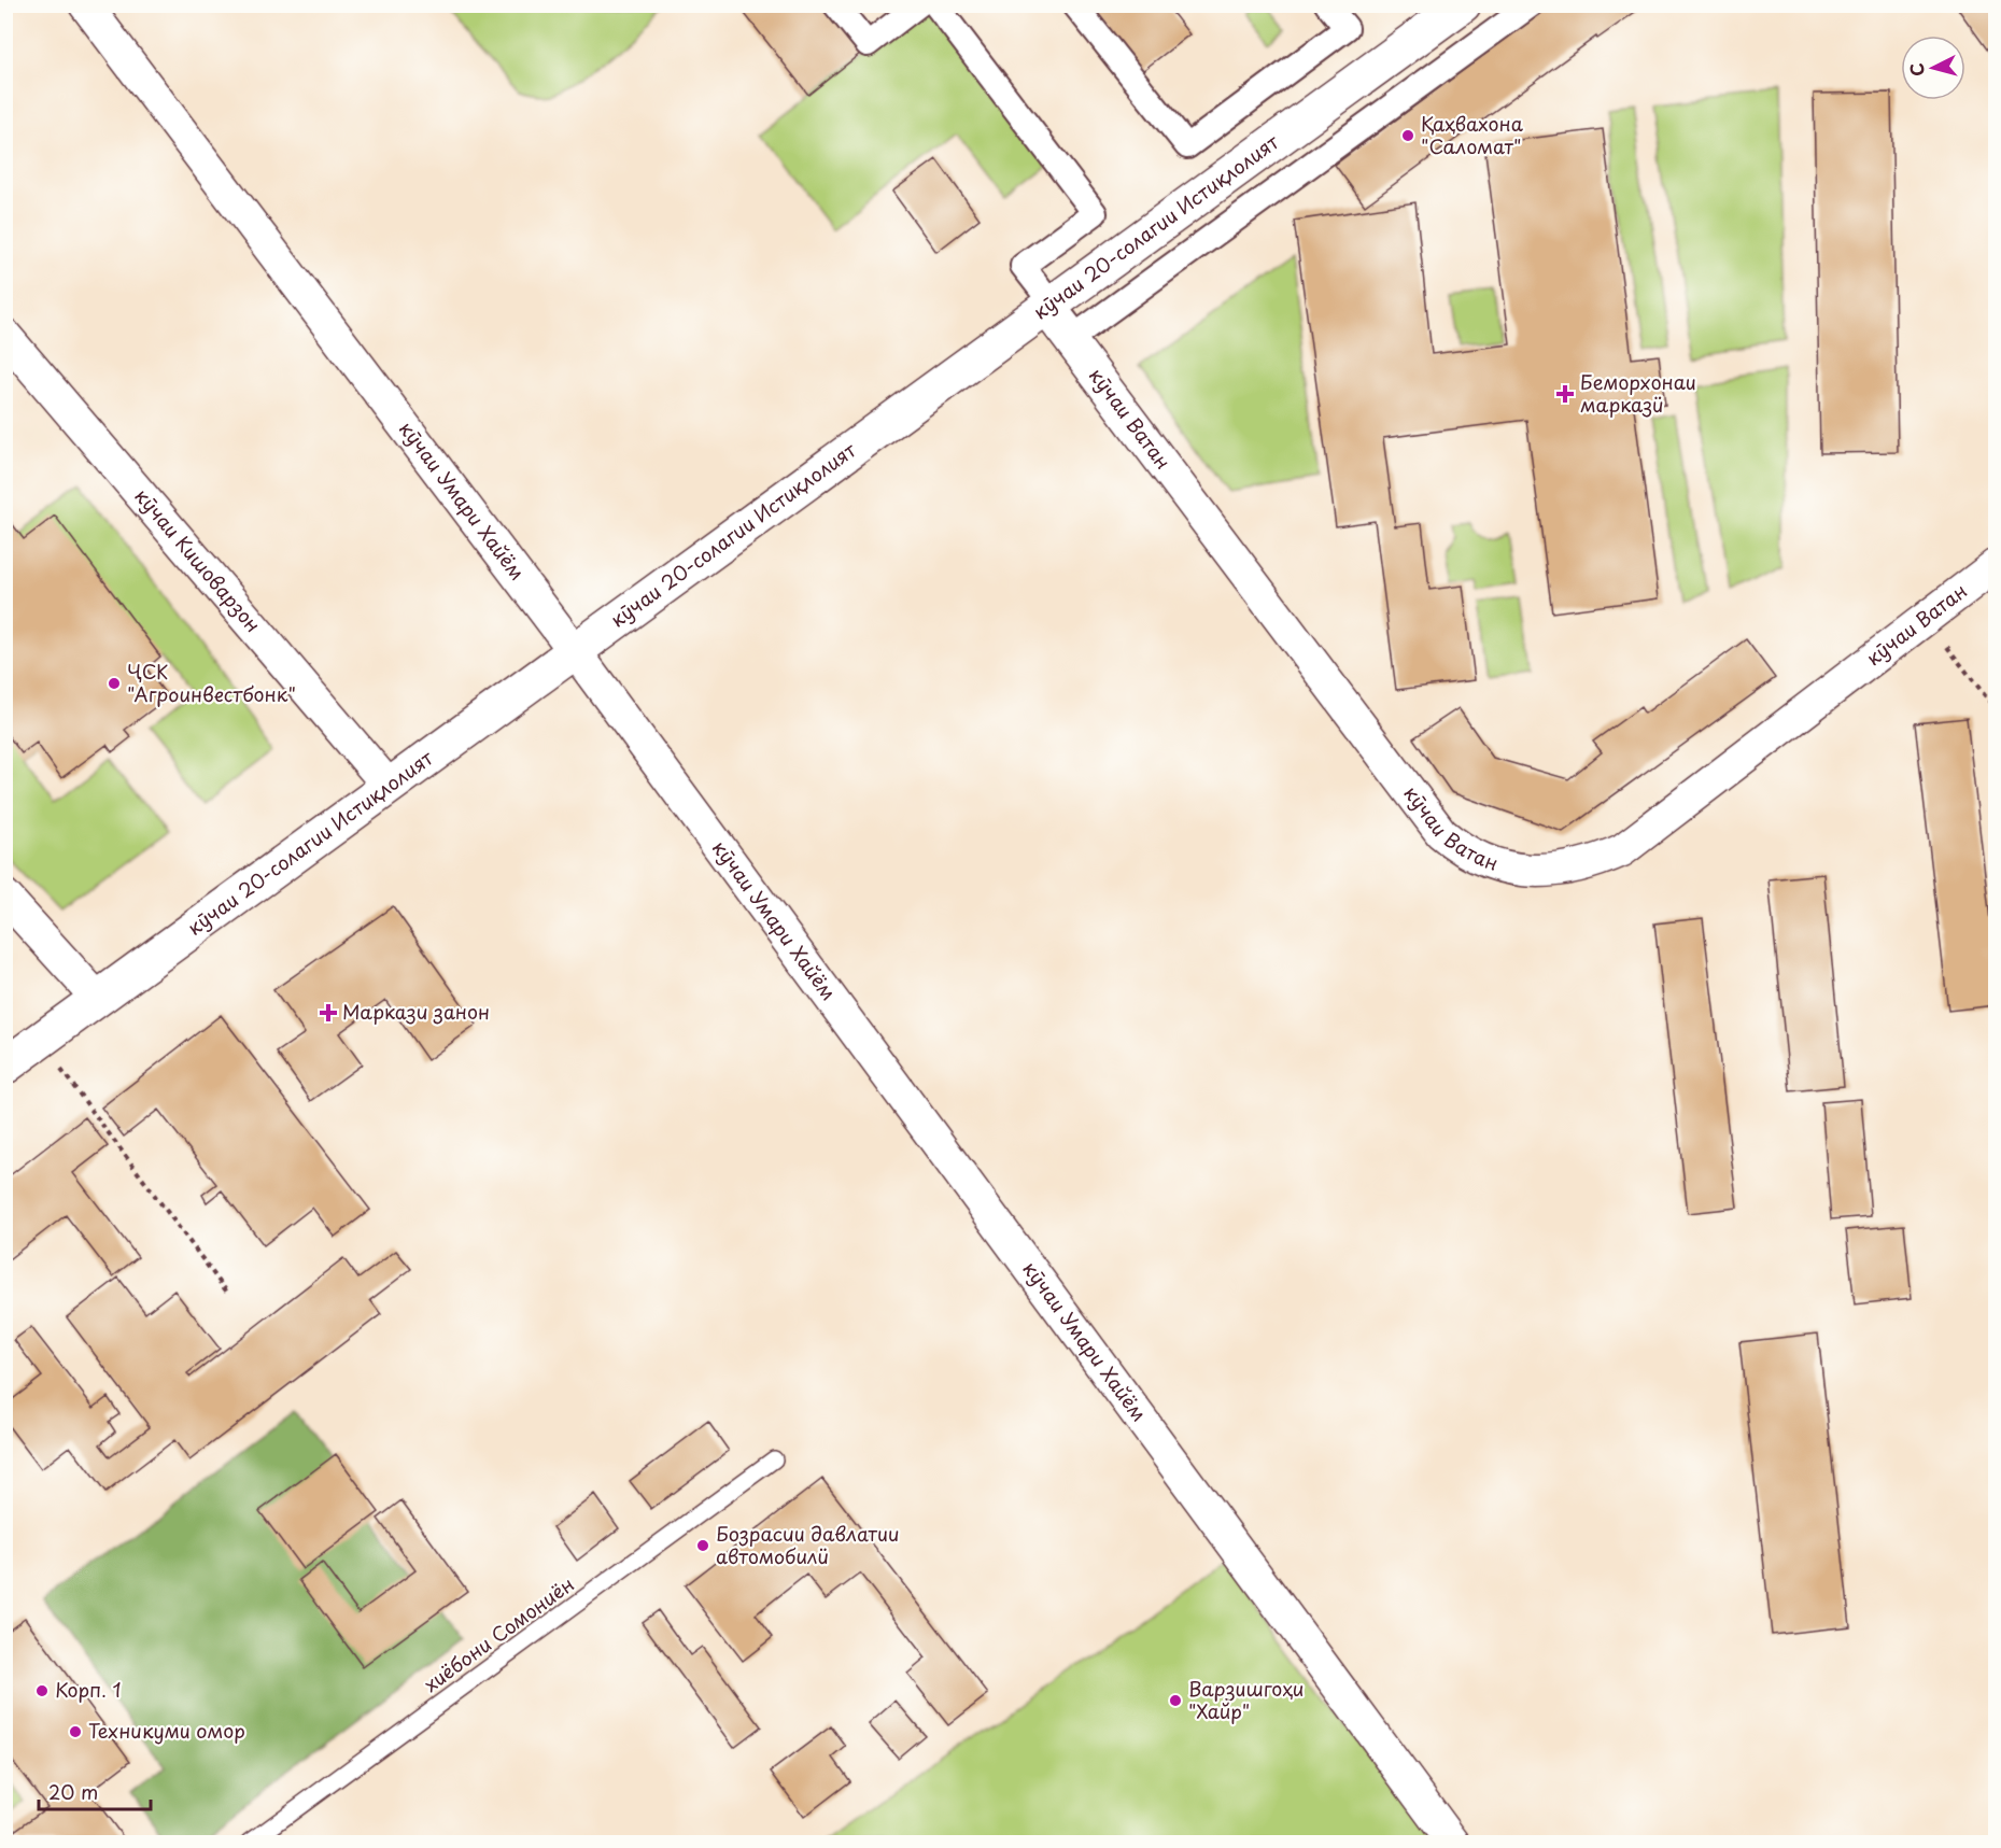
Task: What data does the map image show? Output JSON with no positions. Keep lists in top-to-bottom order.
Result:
{
  "streets": {
    "street": [
      "кӯчаи 20-солагии Истиқлолият",
      "кӯчаи Ватан",
      "кӯчаи Умари Хайём",
      "кӯчаи Кишоварзон"
    ],
    "lane": ["хиёбони Сомониён"]
  },
  "crossings": [
    ["кӯчаи 20-солагии Истиқлолият", "кӯчаи Ватан"],
    ["кӯчаи 20-солагии Истиқлолият", "кӯчаи Умари Хайём"],
    ["кӯчаи 20-солагии Истиқлолият", "кӯчаи Кишоварзон"]
  ],
  "places": {
    "other": [
      "Қаҳвахона \"Саломат\"",
      "ҶСК \"Агроинвестбонк\"",
      "Бозрасии давлатии автомобилӣ",
      "Корп. 1",
      "Варзишгоҳи \"Хайр\"",
      "Техникуми омор"
    ],
    "health": ["Беморхонаи марказӣ", "Маркази занон"]
  },
  "scale_bar": "20 m",
  "north": "left"
}
